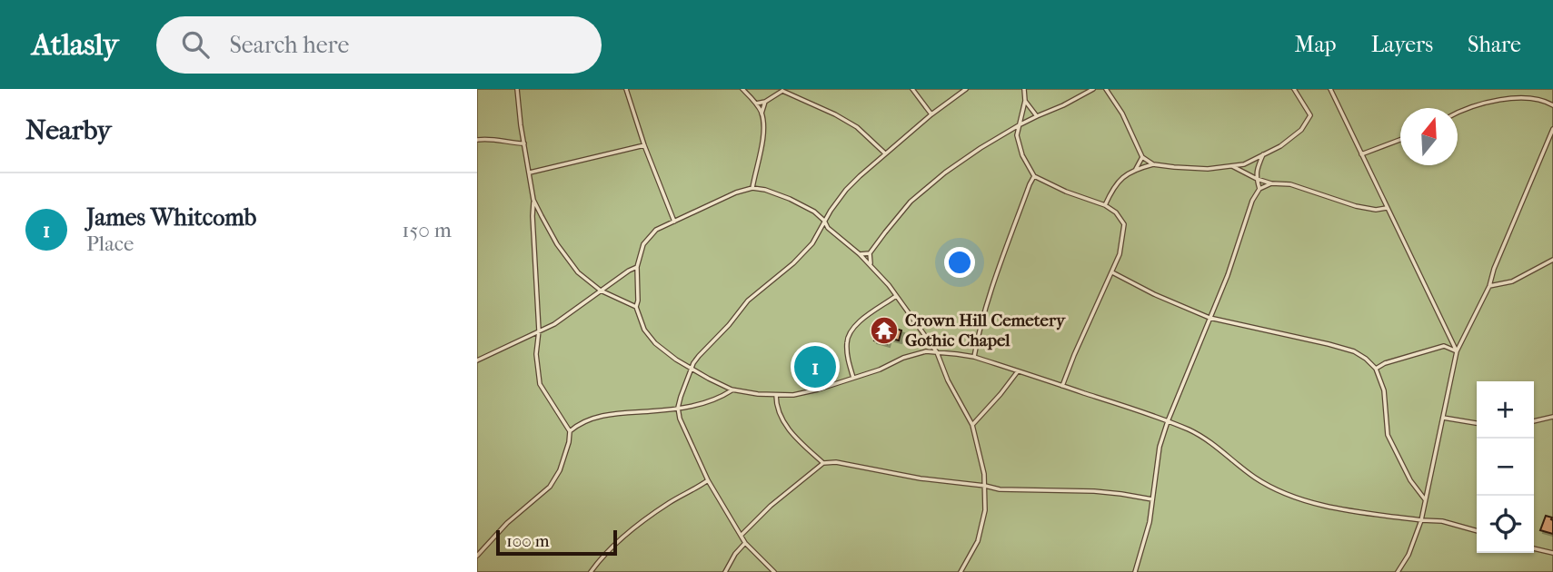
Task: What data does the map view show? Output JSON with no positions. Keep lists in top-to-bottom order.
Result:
{
  "places": {
    "temple": ["Crown Hill Cemetery Gothic Chapel"]
  },
  "scale_bar": "100 m",
  "north": "top",
  "page": {
    "header": "Atlasly",
    "search": "Search here",
    "nav": ["Map", "Layers", "Share"],
    "heading": "Nearby",
    "list": [
      {
        "mark": "1",
        "name": "James Whitcomb",
        "note": "Place",
        "value": "150 m"
      }
    ],
    "pins": "1",
    "map_buttons": ["+", "−"],
    "scale": "100 m"
  }
}
